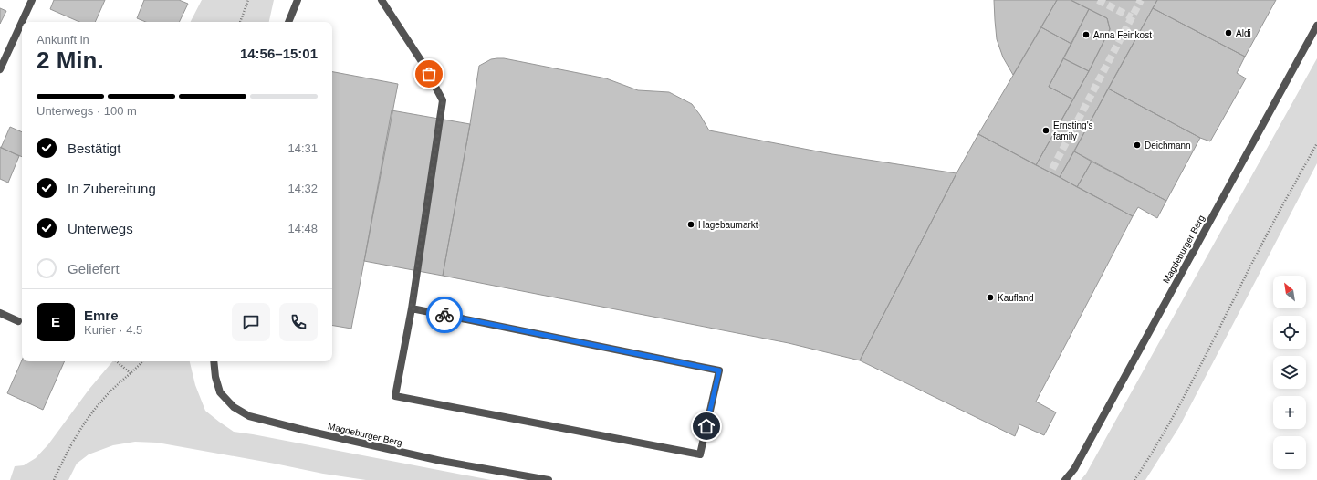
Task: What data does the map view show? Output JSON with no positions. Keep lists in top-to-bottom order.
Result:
{
  "streets": {
    "street": ["Magdeburger Berg"]
  },
  "places": [
    "Aldi",
    "Anna Feinkost",
    "Ernsting's family",
    "Deichmann",
    "Hagebaumarkt",
    "Kaufland"
  ],
  "north": "top left",
  "page": {
    "heading": ["2 Min.", "Ankunft in", "14:56–15:01"],
    "panel": ["Emre", "Kurier · 4.5"],
    "bar": "Unterwegs · 100 m",
    "list": [
      ["Bestätigt", "14:31"],
      ["In Zubereitung", "14:32"],
      ["Unterwegs", "14:48"],
      "Geliefert"
    ],
    "map_buttons": ["+", "−"],
    "round": "E"
  }
}
